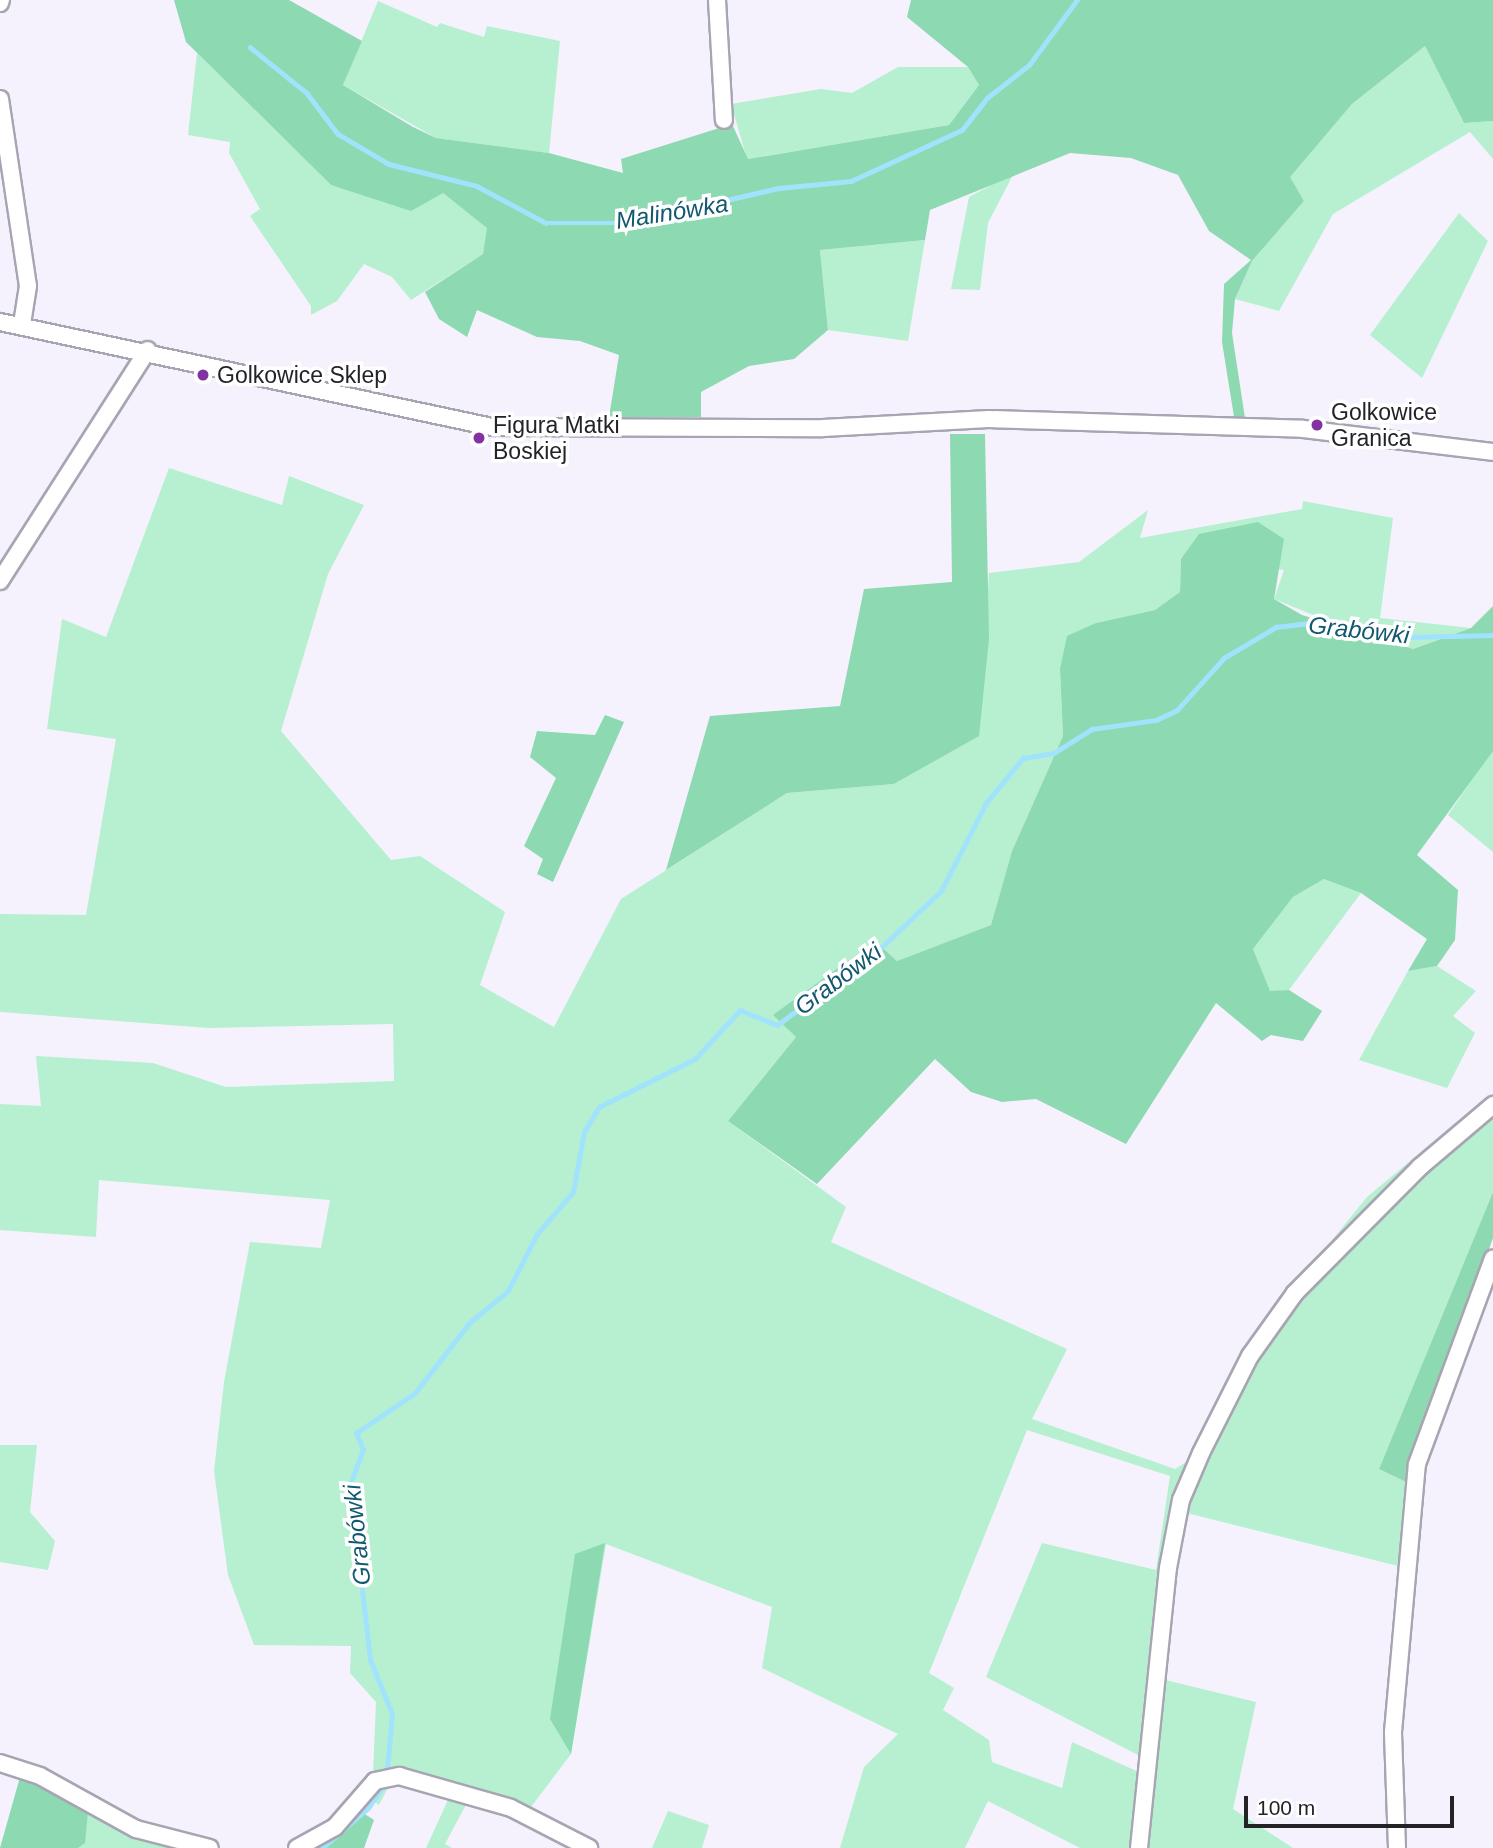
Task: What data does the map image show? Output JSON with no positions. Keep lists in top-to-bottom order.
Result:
{
  "water": ["Malinówka", "Grabówki"],
  "places": ["Golkowice Sklep", "Golkowice Granica", "Figura Matki Boskiej"],
  "scale_bar": "100 m"
}
